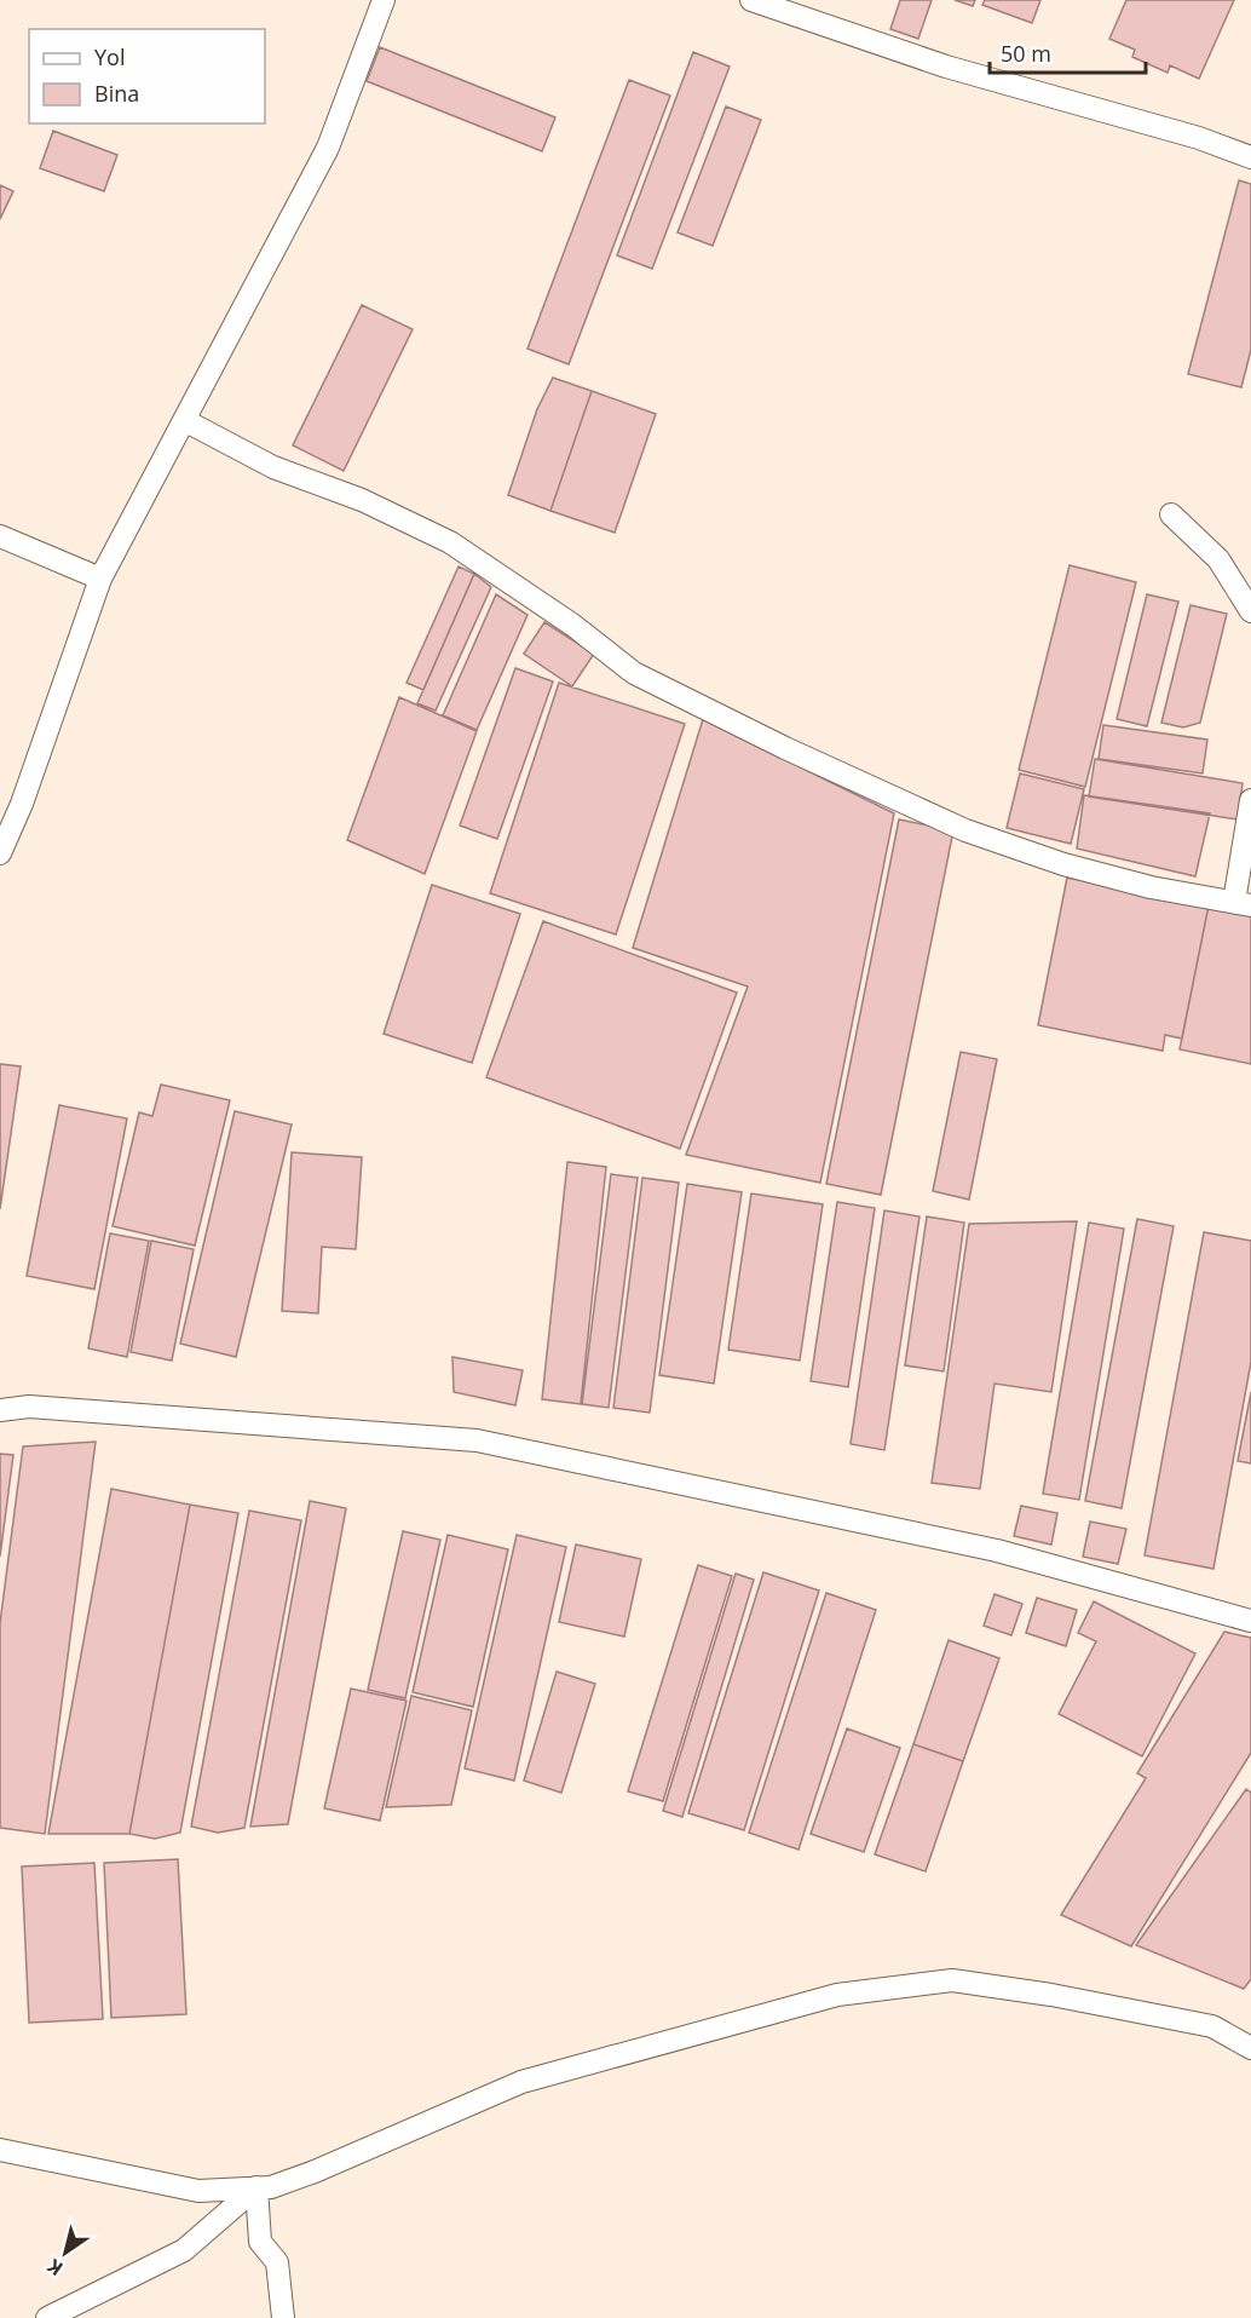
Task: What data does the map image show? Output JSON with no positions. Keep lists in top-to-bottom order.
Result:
{
  "legend": ["Yol", "Bina"],
  "scale_bar": "50 m",
  "north": "bottom left"
}
